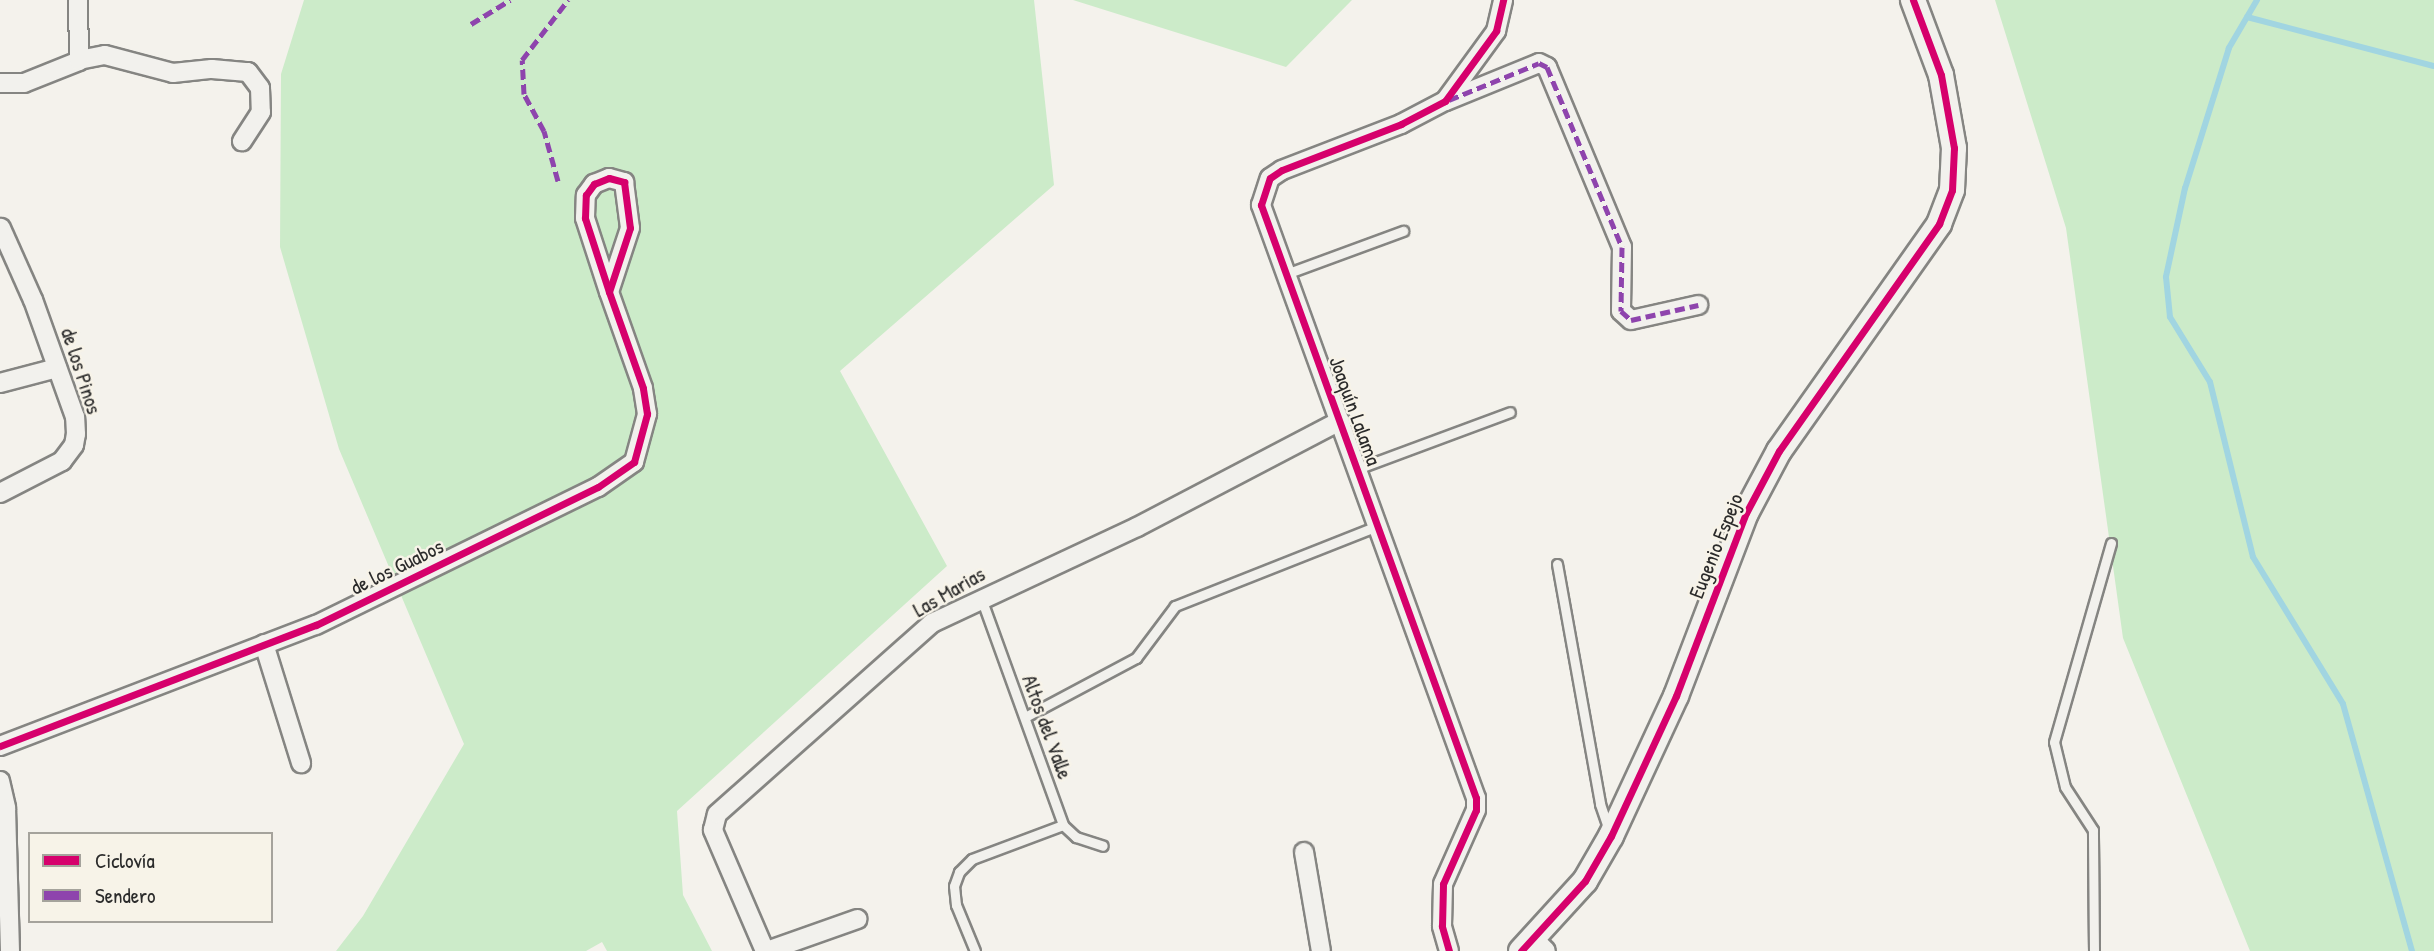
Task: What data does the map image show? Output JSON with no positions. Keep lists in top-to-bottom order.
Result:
{
  "streets": {
    "street": [
      "de los Pinos",
      "Joaquín Lalama",
      "Eugenio Espejo",
      "de los Guabos",
      "Las Marias"
    ],
    "lane": ["Altos del Valle"]
  },
  "crossings": [
    ["Joaquín Lalama", "Las Marias"],
    ["Las Marias", "Altos del Valle"]
  ],
  "legend": ["Ciclovía", "Sendero"]
}
